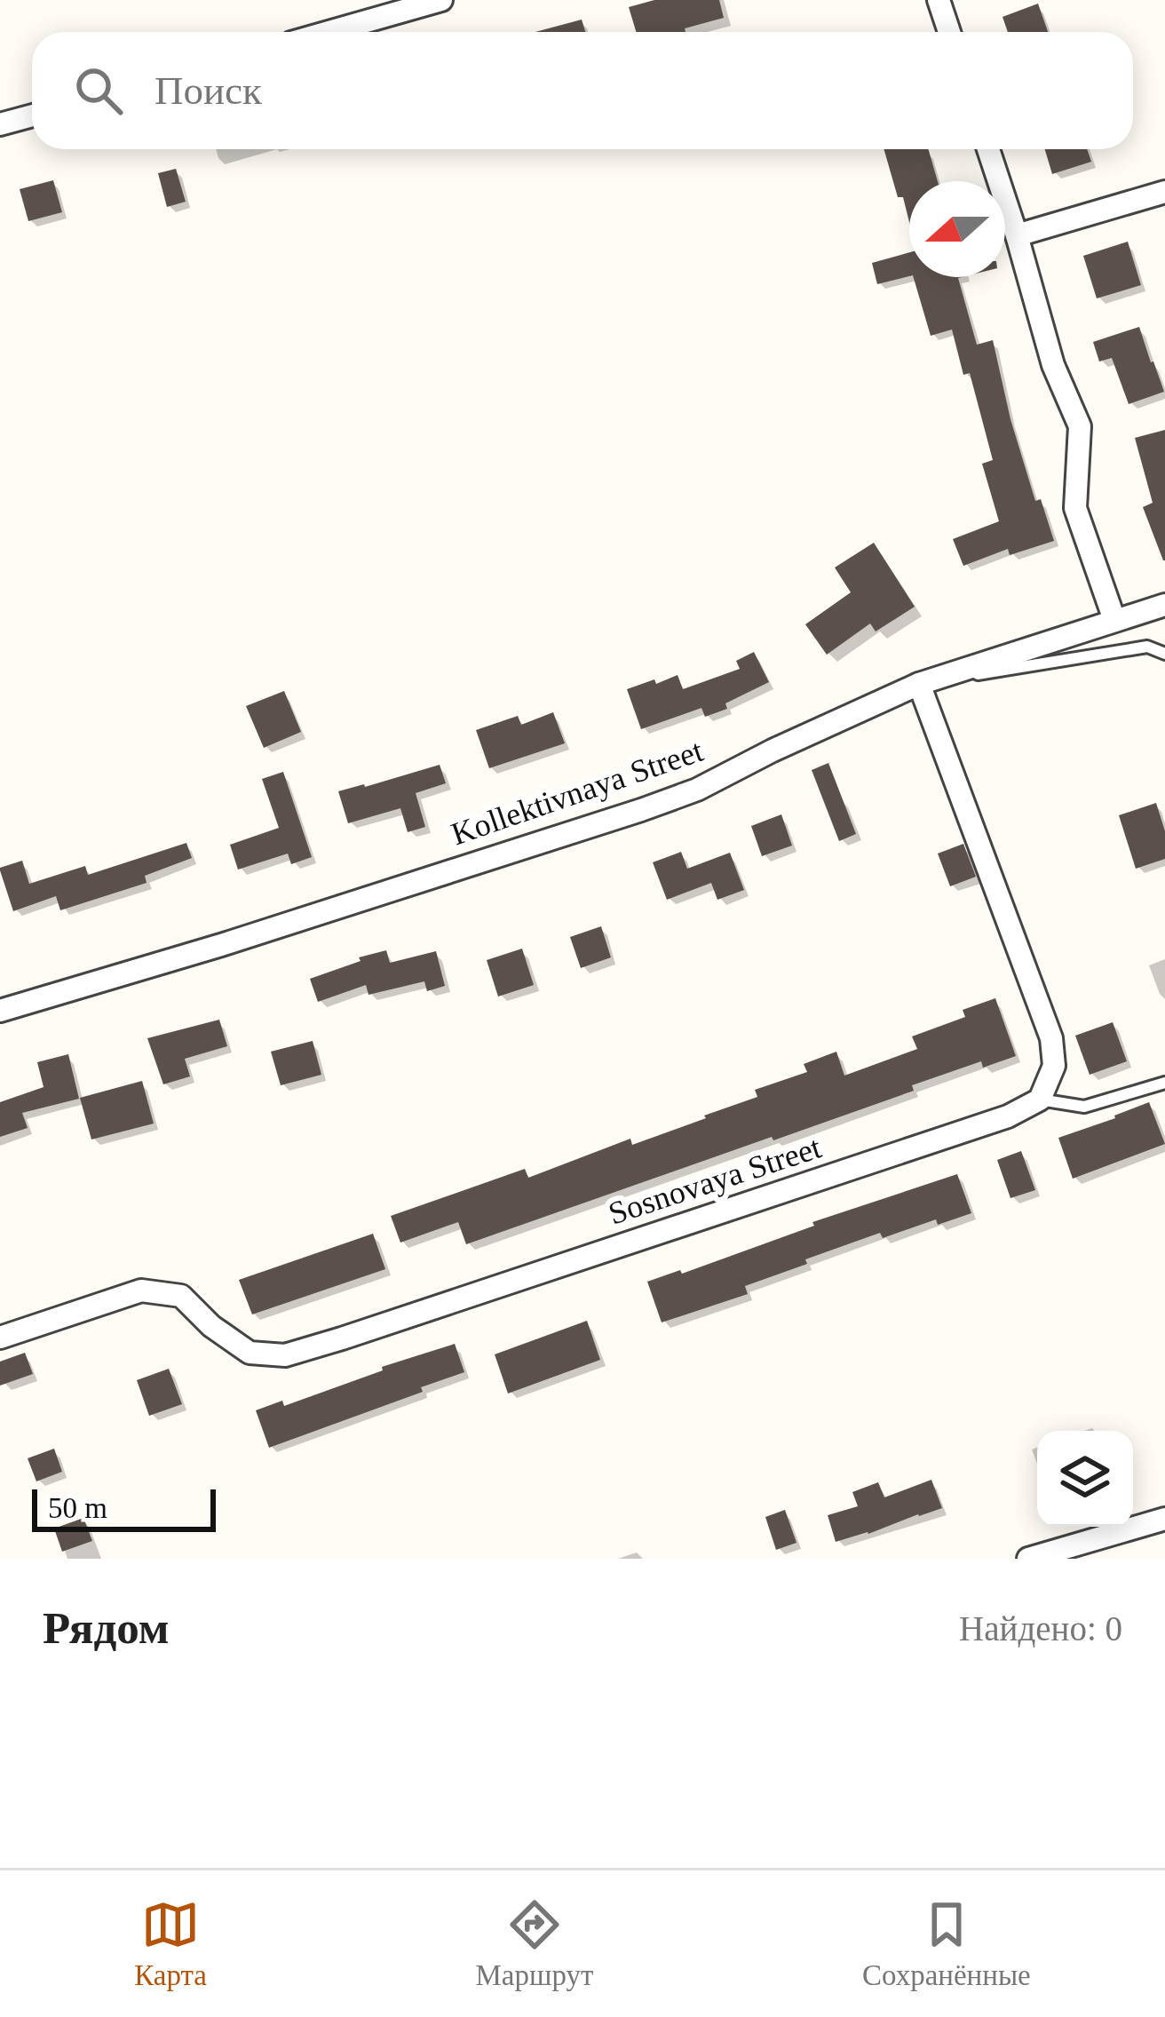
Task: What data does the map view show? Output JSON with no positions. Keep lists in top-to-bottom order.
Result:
{
  "streets": {
    "street": ["Kollektivnaya Street", "Sosnovaya Street"]
  },
  "scale_bar": "50 m",
  "north": "left",
  "page": {
    "search": "Поиск",
    "scale": "50 m",
    "heading": ["Рядом", "Найдено: 0"],
    "nav": ["Карта", "Маршрут", "Сохранённые"]
  }
}
